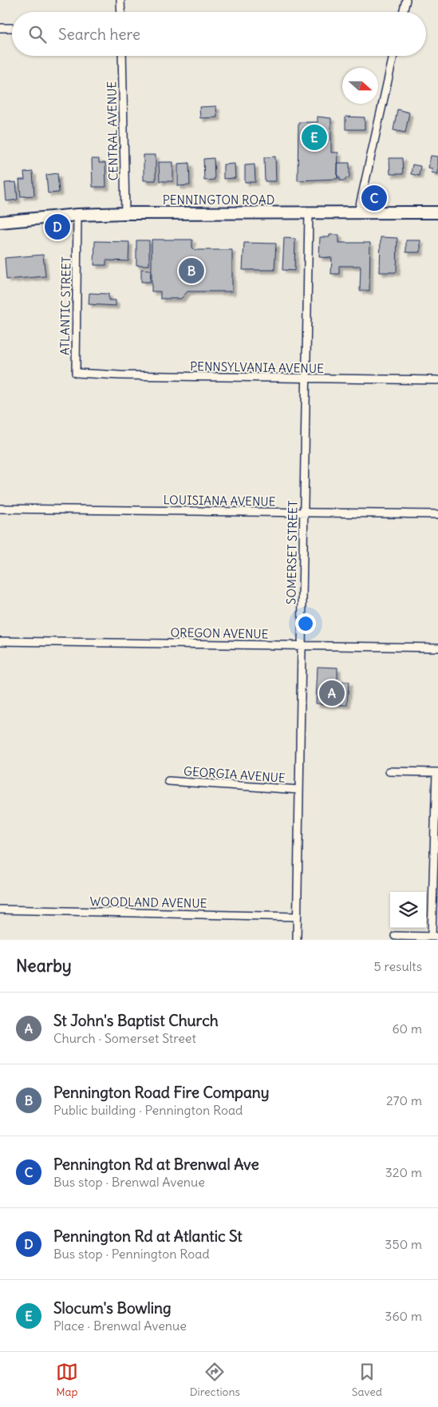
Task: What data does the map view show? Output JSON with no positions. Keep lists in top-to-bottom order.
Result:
{
  "streets": {
    "main road": ["PENNINGTON ROAD"],
    "street": [
      "CENTRAL AVENUE",
      "ATLANTIC STREET",
      "PENNSYLVANIA AVENUE",
      "LOUISIANA AVENUE",
      "SOMERSET STREET",
      "OREGON AVENUE",
      "GEORGIA AVENUE",
      "WOODLAND AVENUE"
    ]
  },
  "crossings": [
    ["CENTRAL AVENUE", "PENNINGTON ROAD"],
    ["PENNINGTON ROAD", "ATLANTIC STREET"],
    ["PENNINGTON ROAD", "SOMERSET STREET"],
    ["ATLANTIC STREET", "PENNSYLVANIA AVENUE"],
    ["PENNSYLVANIA AVENUE", "SOMERSET STREET"],
    ["LOUISIANA AVENUE", "SOMERSET STREET"],
    ["SOMERSET STREET", "OREGON AVENUE"],
    ["SOMERSET STREET", "GEORGIA AVENUE"],
    ["SOMERSET STREET", "WOODLAND AVENUE"]
  ],
  "north": "right",
  "page": {
    "search": "Search here",
    "pins": [
      "E",
      "C",
      "D",
      "B",
      "A"
    ],
    "heading": ["Nearby", "5 results"],
    "list": [
      {
        "mark": "A",
        "name": "St John's Baptist Church",
        "note": "Church · Somerset Street",
        "value": "60 m"
      },
      {
        "mark": "B",
        "name": "Pennington Road Fire Company",
        "note": "Public building · Pennington Road",
        "value": "270 m"
      },
      {
        "mark": "C",
        "name": "Pennington Rd at Brenwal Ave",
        "note": "Bus stop · Brenwal Avenue",
        "value": "320 m"
      },
      {
        "mark": "D",
        "name": "Pennington Rd at Atlantic St",
        "note": "Bus stop · Pennington Road",
        "value": "350 m"
      },
      {
        "mark": "E",
        "name": "Slocum's Bowling",
        "note": "Place · Brenwal Avenue",
        "value": "360 m"
      }
    ],
    "nav": ["Map", "Directions", "Saved"]
  }
}
